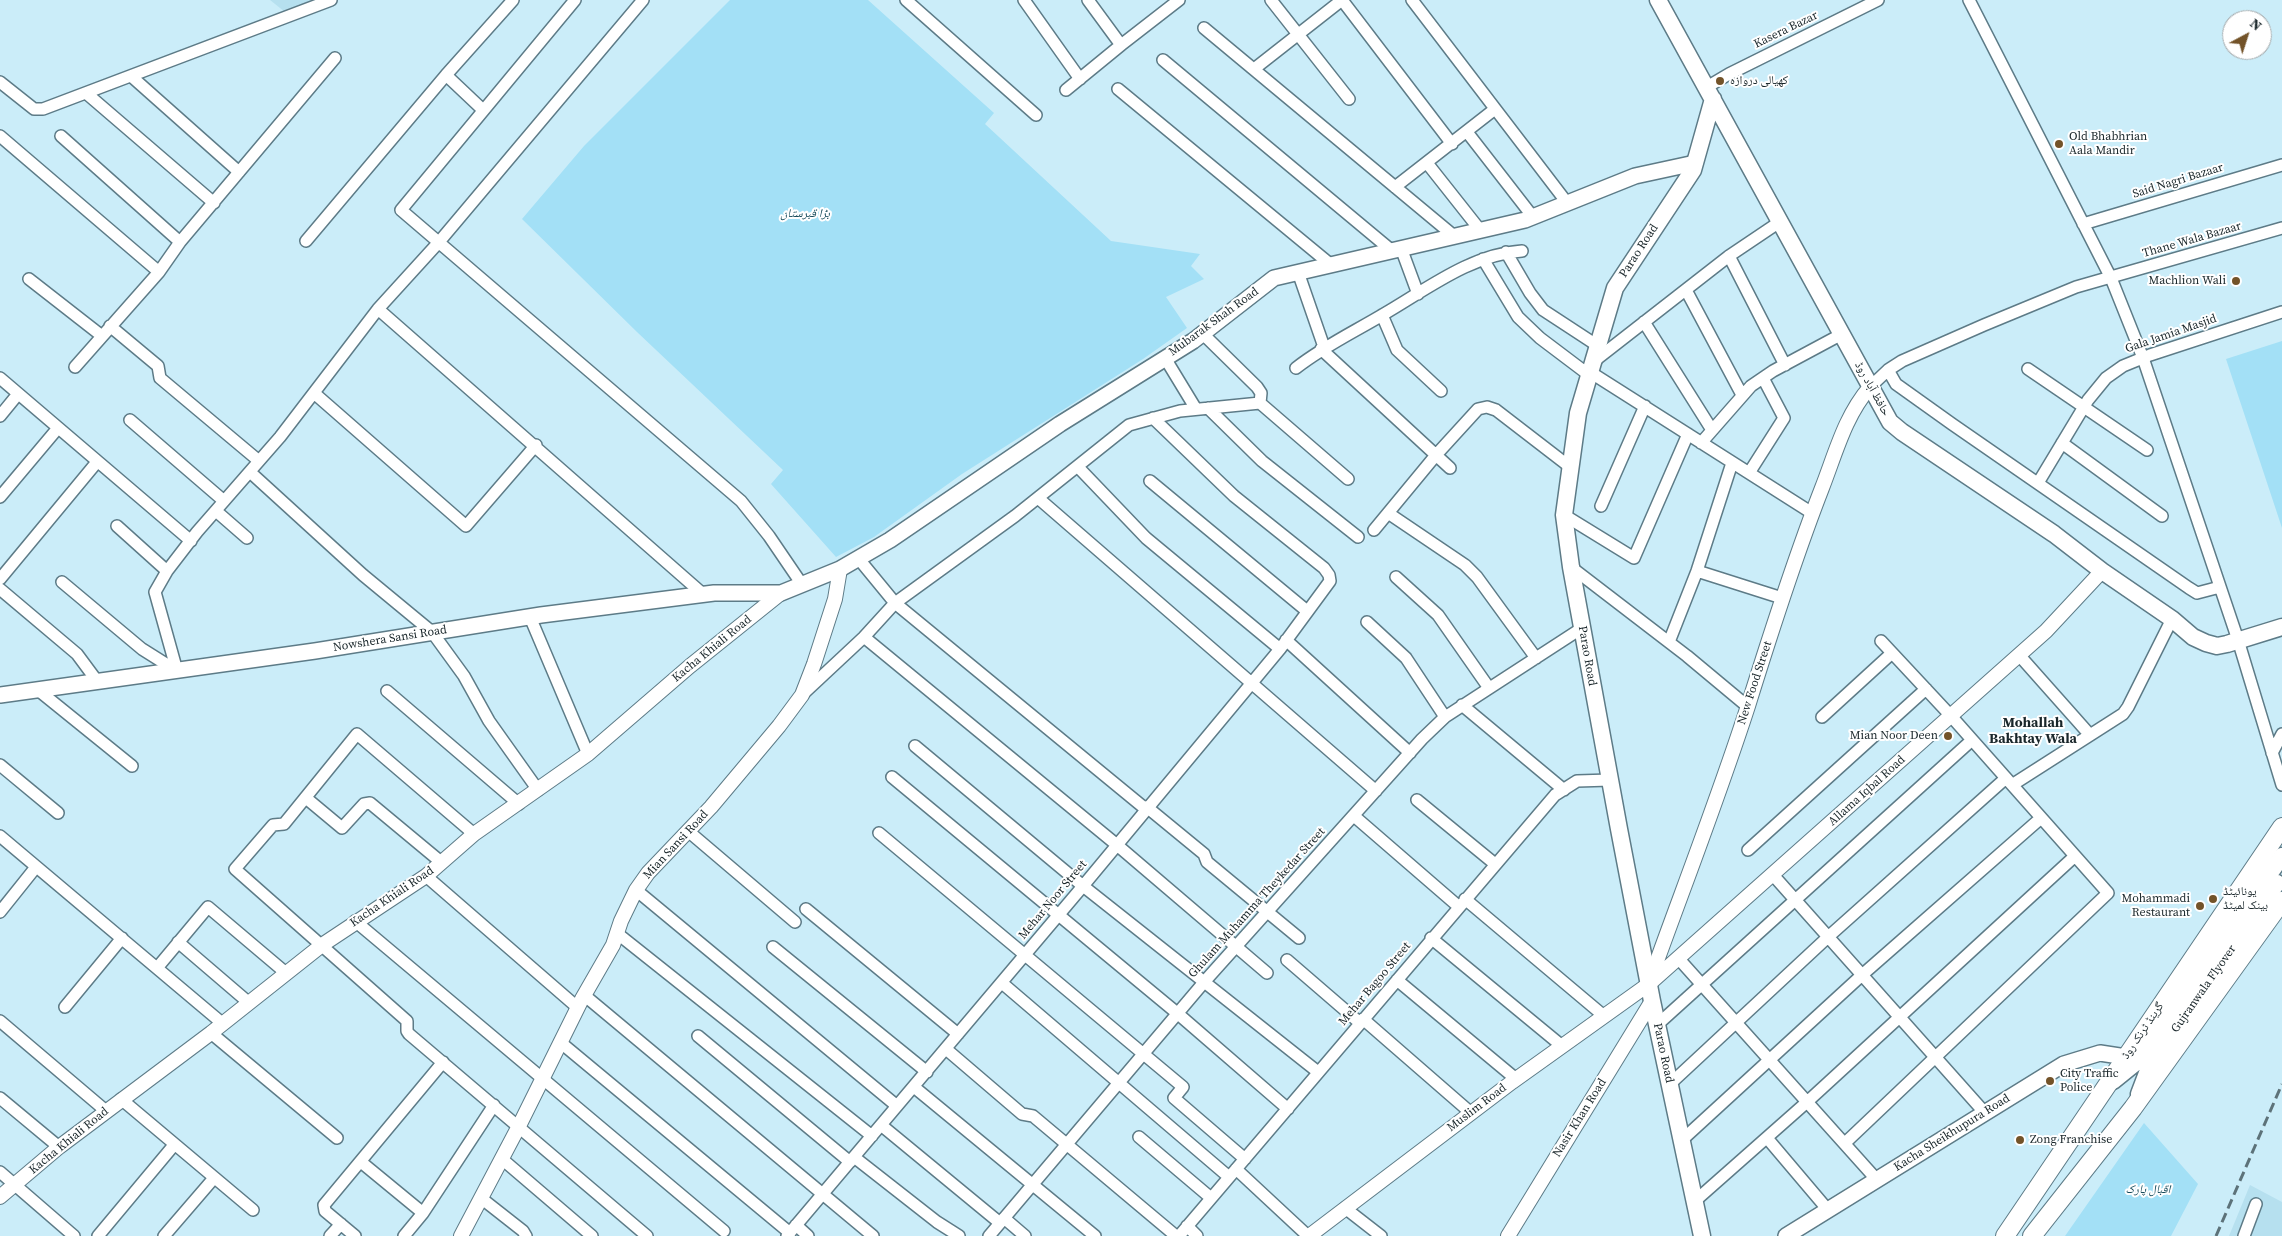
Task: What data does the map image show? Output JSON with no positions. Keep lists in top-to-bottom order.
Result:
{
  "streets": {
    "highway": ["گرینڈ ٹرنک روڈ"],
    "main road": [
      "Parao Road",
      "Mubarak Shah Road",
      "حافظ آباد روڈ",
      "Nowshera Sansi Road",
      "Gujranwala Flyover",
      "Kacha Sheikhupura Road"
    ],
    "street": [
      "Kasera Bazar",
      "Said Nagri Bazaar",
      "Thane Wala Bazaar",
      "Gala Jamia Masjid",
      "Kacha Khiali Road",
      "New Food Street",
      "Allama Iqbal Road",
      "Mian Sansi Road",
      "Mehar Noor Street",
      "Ghulam Muhamma Theykedar Street",
      "Mehar Bagoo Street",
      "Muslim Road",
      "Nasir Khan Road"
    ]
  },
  "crossings": [
    ["Kasera Bazar", "Parao Road"],
    ["Kasera Bazar", "حافظ آباد روڈ"],
    ["Thane Wala Bazaar", "حافظ آباد روڈ"],
    ["Thane Wala Bazaar", "New Food Street"],
    ["Parao Road", "Mubarak Shah Road"],
    ["Parao Road", "حافظ آباد روڈ"],
    ["Parao Road", "New Food Street"],
    ["Parao Road", "Allama Iqbal Road"],
    ["Parao Road", "Ghulam Muhamma Theykedar Street"],
    ["Parao Road", "Mehar Bagoo Street"],
    ["Parao Road", "Muslim Road"],
    ["Parao Road", "Nasir Khan Road"],
    ["Mubarak Shah Road", "Nowshera Sansi Road"],
    ["Mubarak Shah Road", "Kacha Khiali Road"],
    ["Mubarak Shah Road", "Mian Sansi Road"],
    ["حافظ آباد روڈ", "New Food Street"],
    ["حافظ آباد روڈ", "Allama Iqbal Road"],
    ["Nowshera Sansi Road", "Kacha Khiali Road"],
    ["New Food Street", "Allama Iqbal Road"],
    ["New Food Street", "Muslim Road"],
    ["Allama Iqbal Road", "Muslim Road"],
    ["Gujranwala Flyover", "گرینڈ ٹرنک روڈ"],
    ["گرینڈ ٹرنک روڈ", "Kacha Sheikhupura Road"]
  ],
  "districts": ["Mohallah Bakhtay Wala"],
  "parks": ["بڑا قبرستان", "اقبال پارک"],
  "places": [
    "کھیالی دروازہ",
    "Old Bhabhrian Aala Mandir",
    "Machlion Wali",
    "Mian Noor Deen",
    "یونائیٹڈ بینک لمیٹڈ",
    "Mohammadi Restaurant",
    "City Traffic Police",
    "Zong Franchise"
  ],
  "north": "top right"
}
